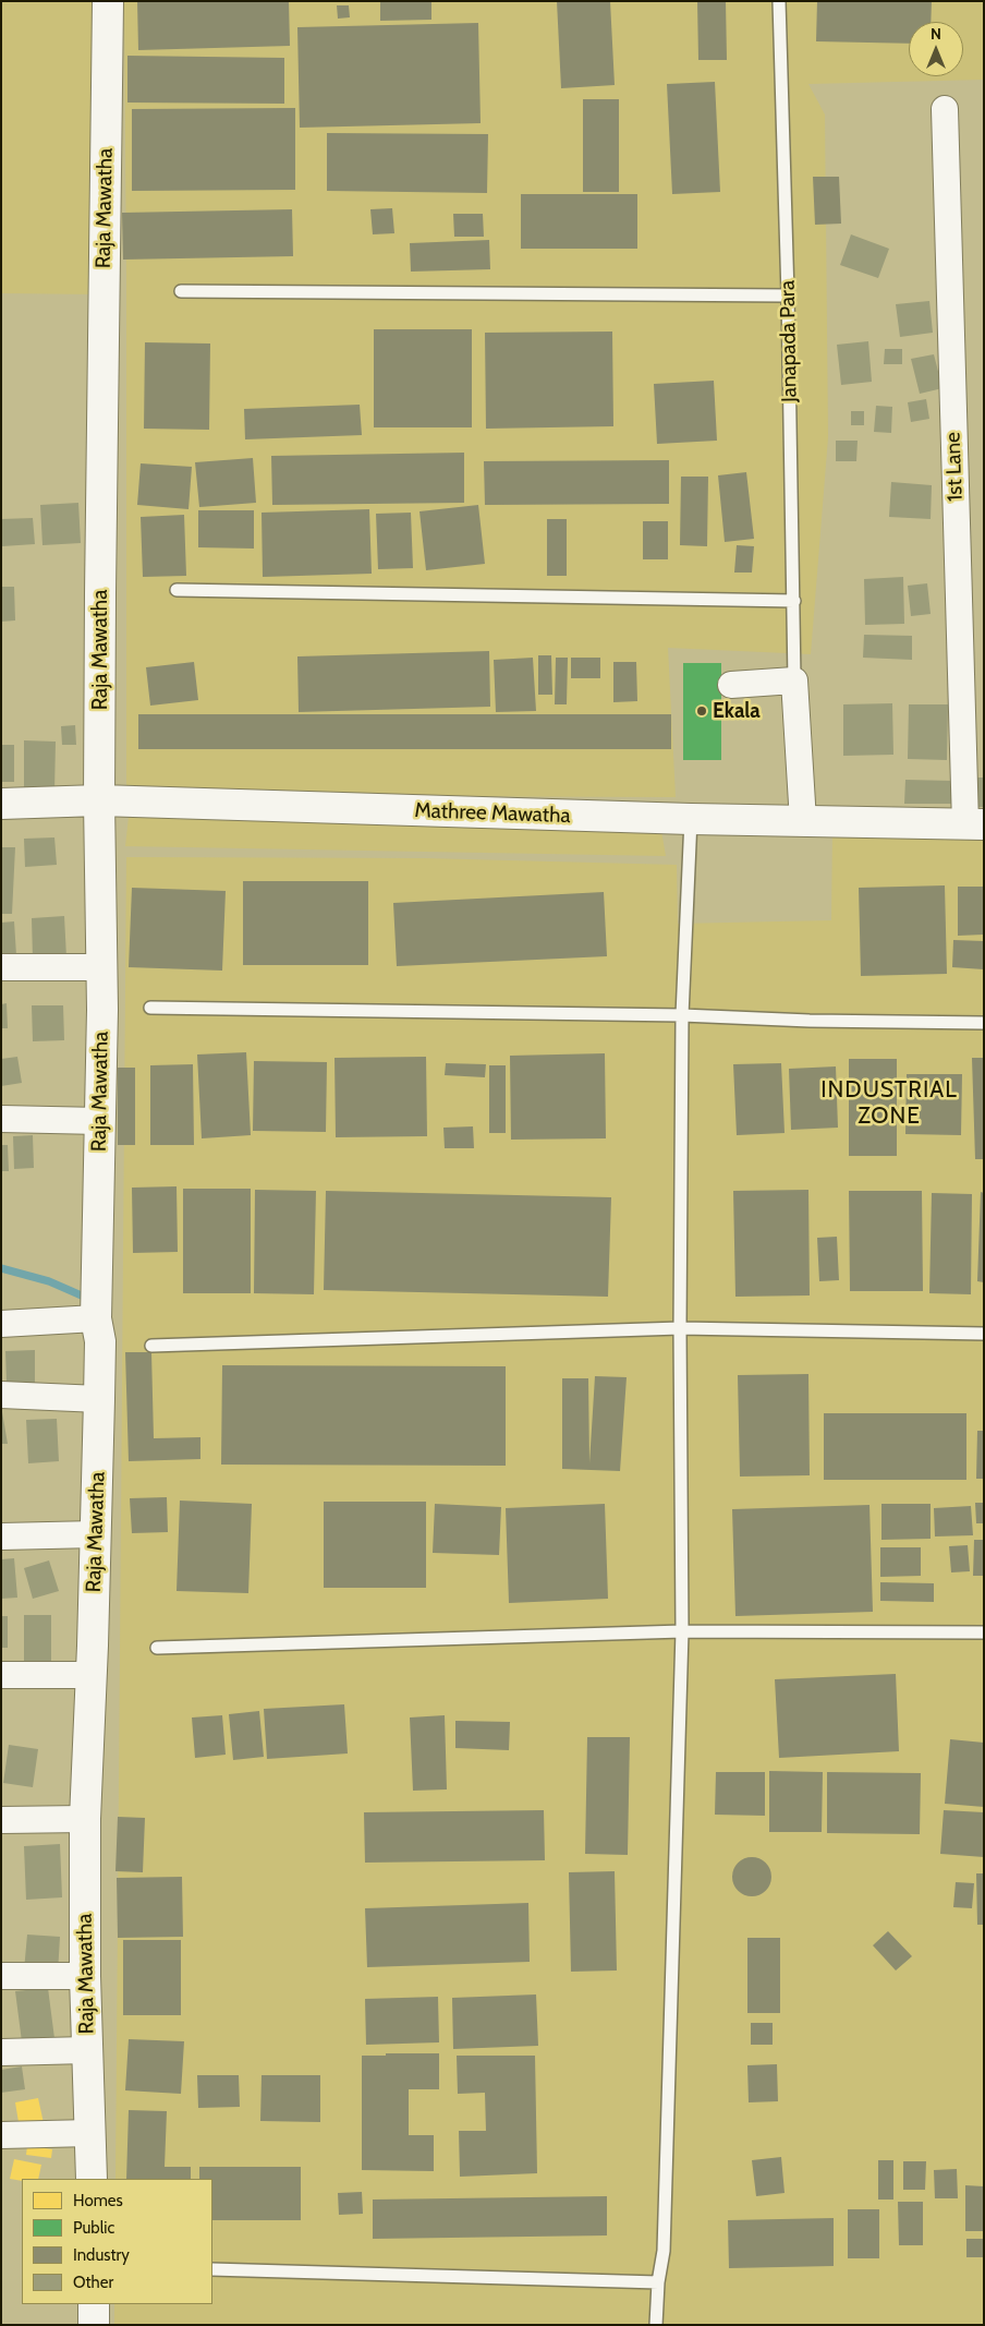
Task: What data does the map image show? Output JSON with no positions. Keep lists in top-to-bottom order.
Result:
{
  "streets": {
    "street": ["Raja Mawatha", "1st Lane", "Mathree Mawatha"],
    "lane": ["Janapada Para"]
  },
  "crossings": [
    ["Raja Mawatha", "Mathree Mawatha"],
    ["1st Lane", "Mathree Mawatha"]
  ],
  "districts": ["INDUSTRIAL ZONE"],
  "places": ["Ekala"],
  "legend": [
    "Homes",
    "Public",
    "Industry",
    "Other"
  ],
  "north": "top"
}
